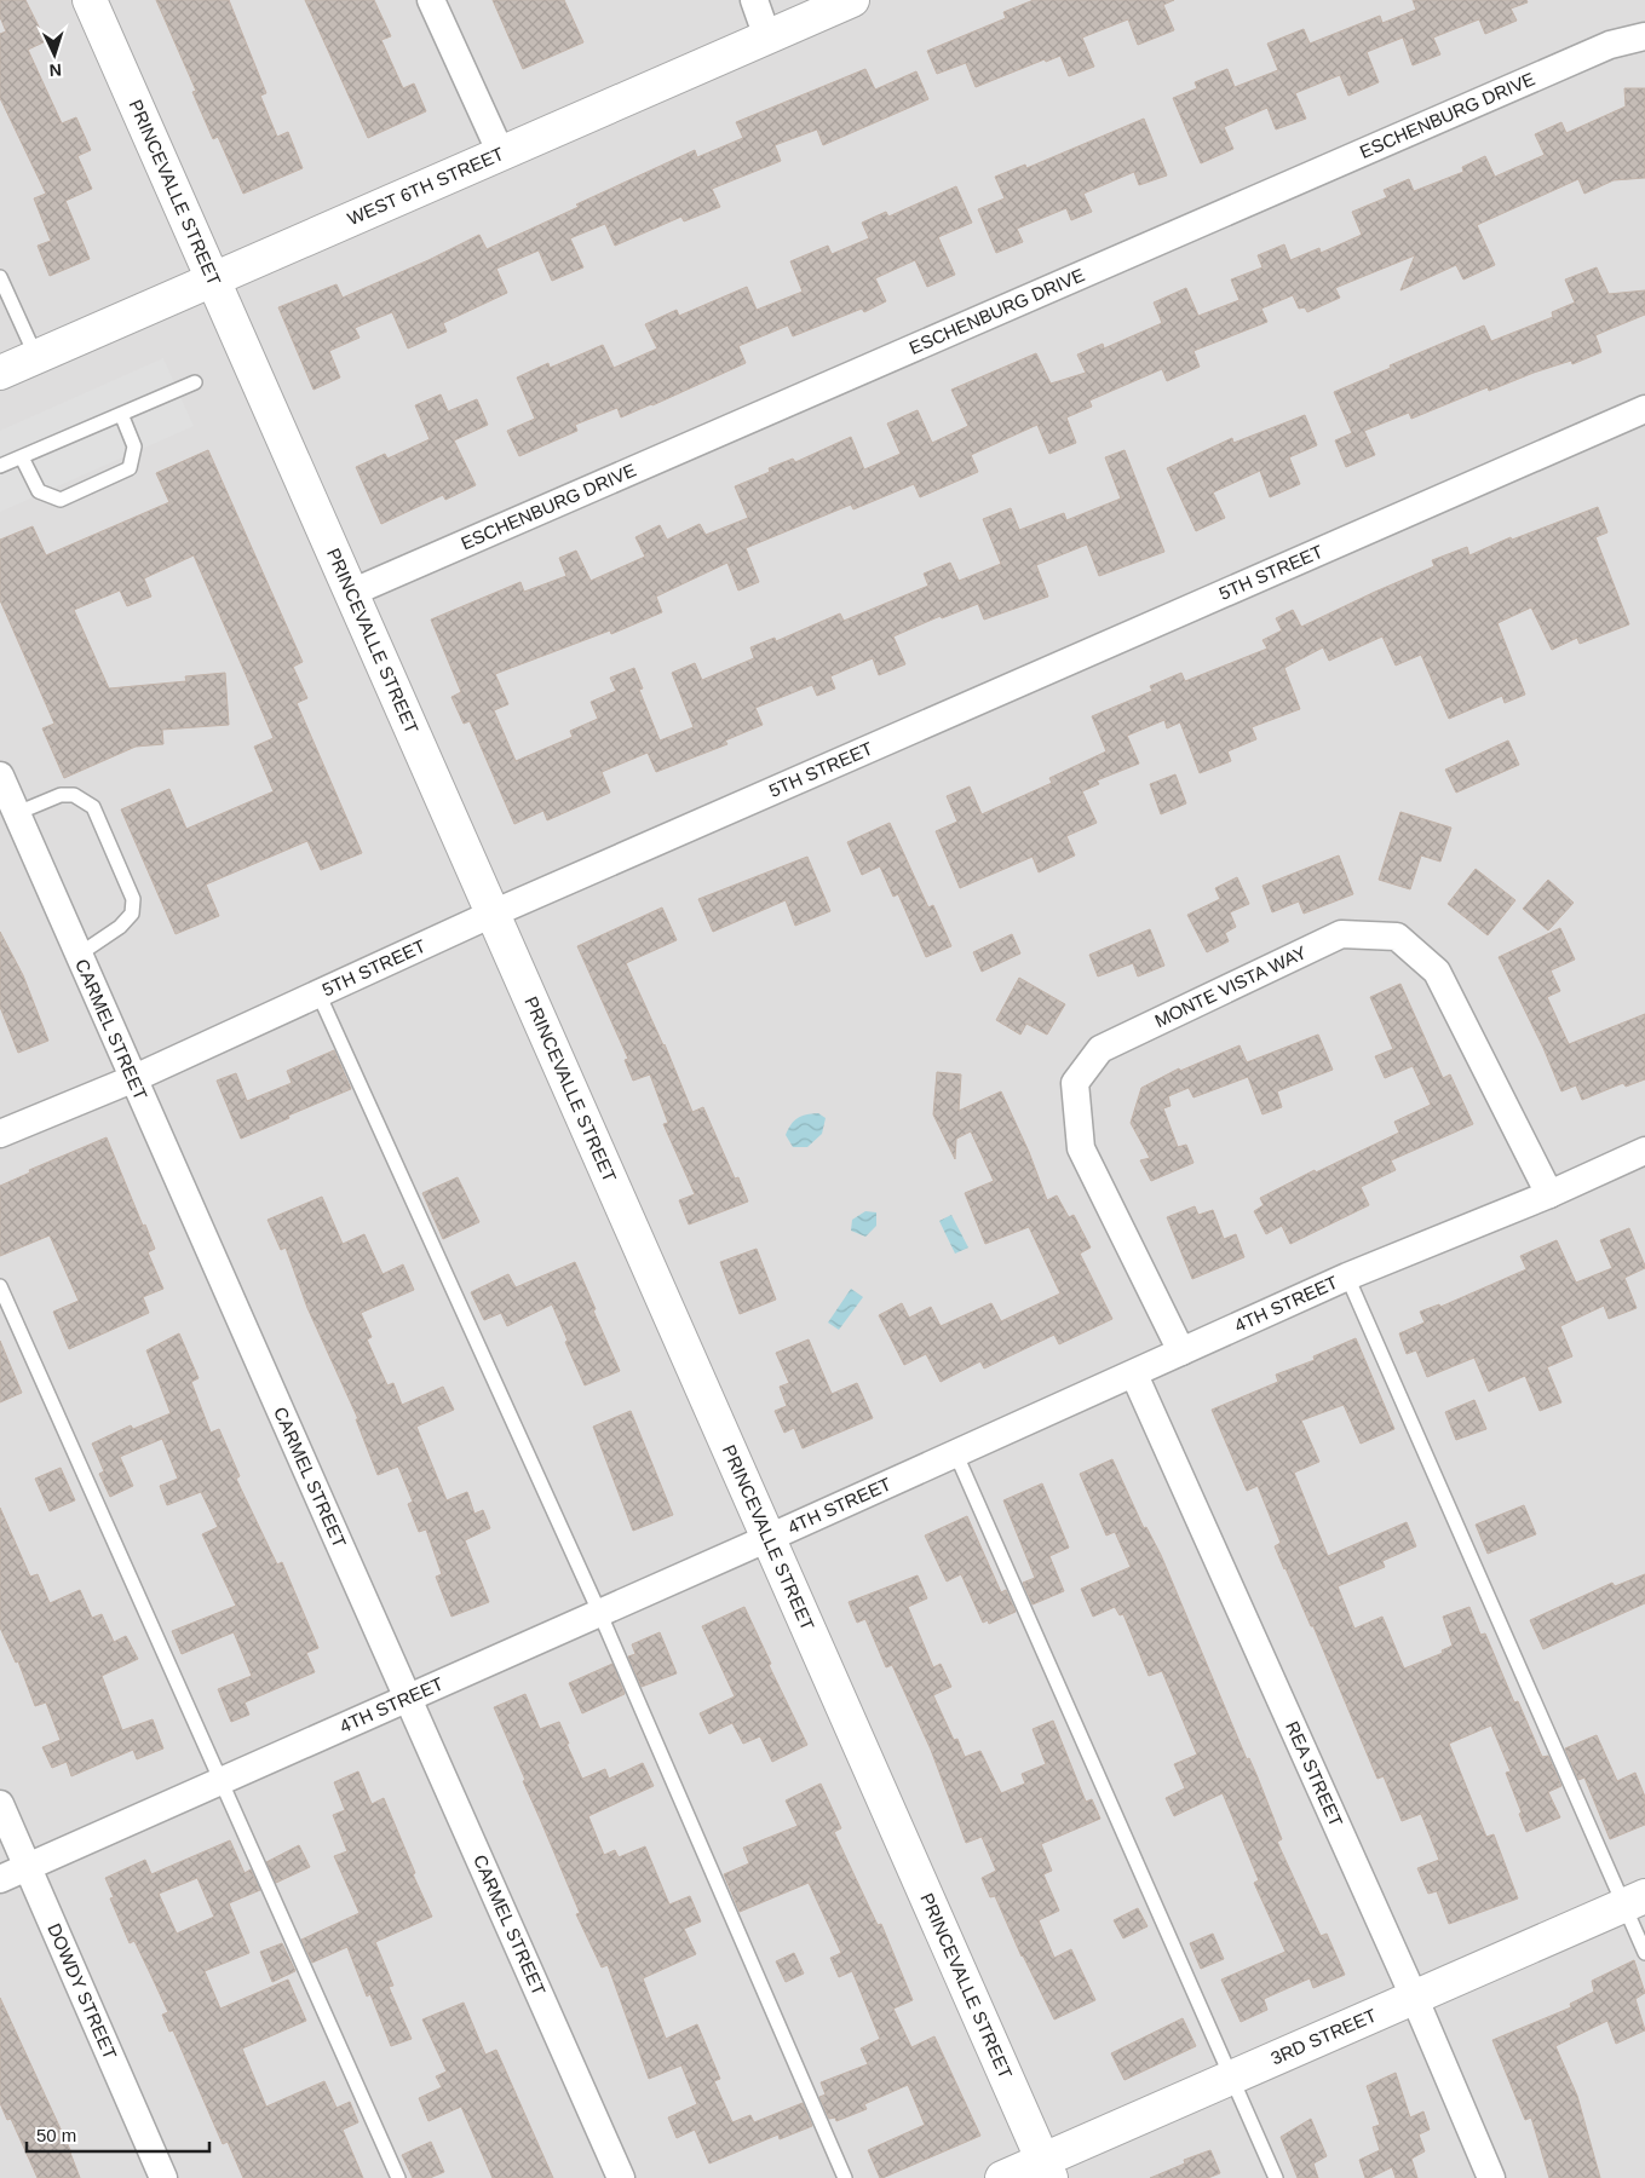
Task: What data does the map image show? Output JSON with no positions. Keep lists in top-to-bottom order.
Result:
{
  "streets": {
    "street": [
      "ESCHENBURG DRIVE",
      "WEST 6TH STREET",
      "PRINCEVALLE STREET",
      "5TH STREET",
      "MONTE VISTA WAY",
      "CARMEL STREET",
      "4TH STREET",
      "REA STREET",
      "DOWDY STREET",
      "3RD STREET"
    ]
  },
  "crossings": [
    ["ESCHENBURG DRIVE", "PRINCEVALLE STREET"],
    ["WEST 6TH STREET", "PRINCEVALLE STREET"],
    ["PRINCEVALLE STREET", "5TH STREET"],
    ["PRINCEVALLE STREET", "4TH STREET"],
    ["PRINCEVALLE STREET", "3RD STREET"],
    ["5TH STREET", "CARMEL STREET"],
    ["MONTE VISTA WAY", "4TH STREET"],
    ["CARMEL STREET", "4TH STREET"],
    ["4TH STREET", "REA STREET"],
    ["4TH STREET", "DOWDY STREET"],
    ["REA STREET", "3RD STREET"]
  ],
  "scale_bar": "50 m",
  "north": "bottom"
}
